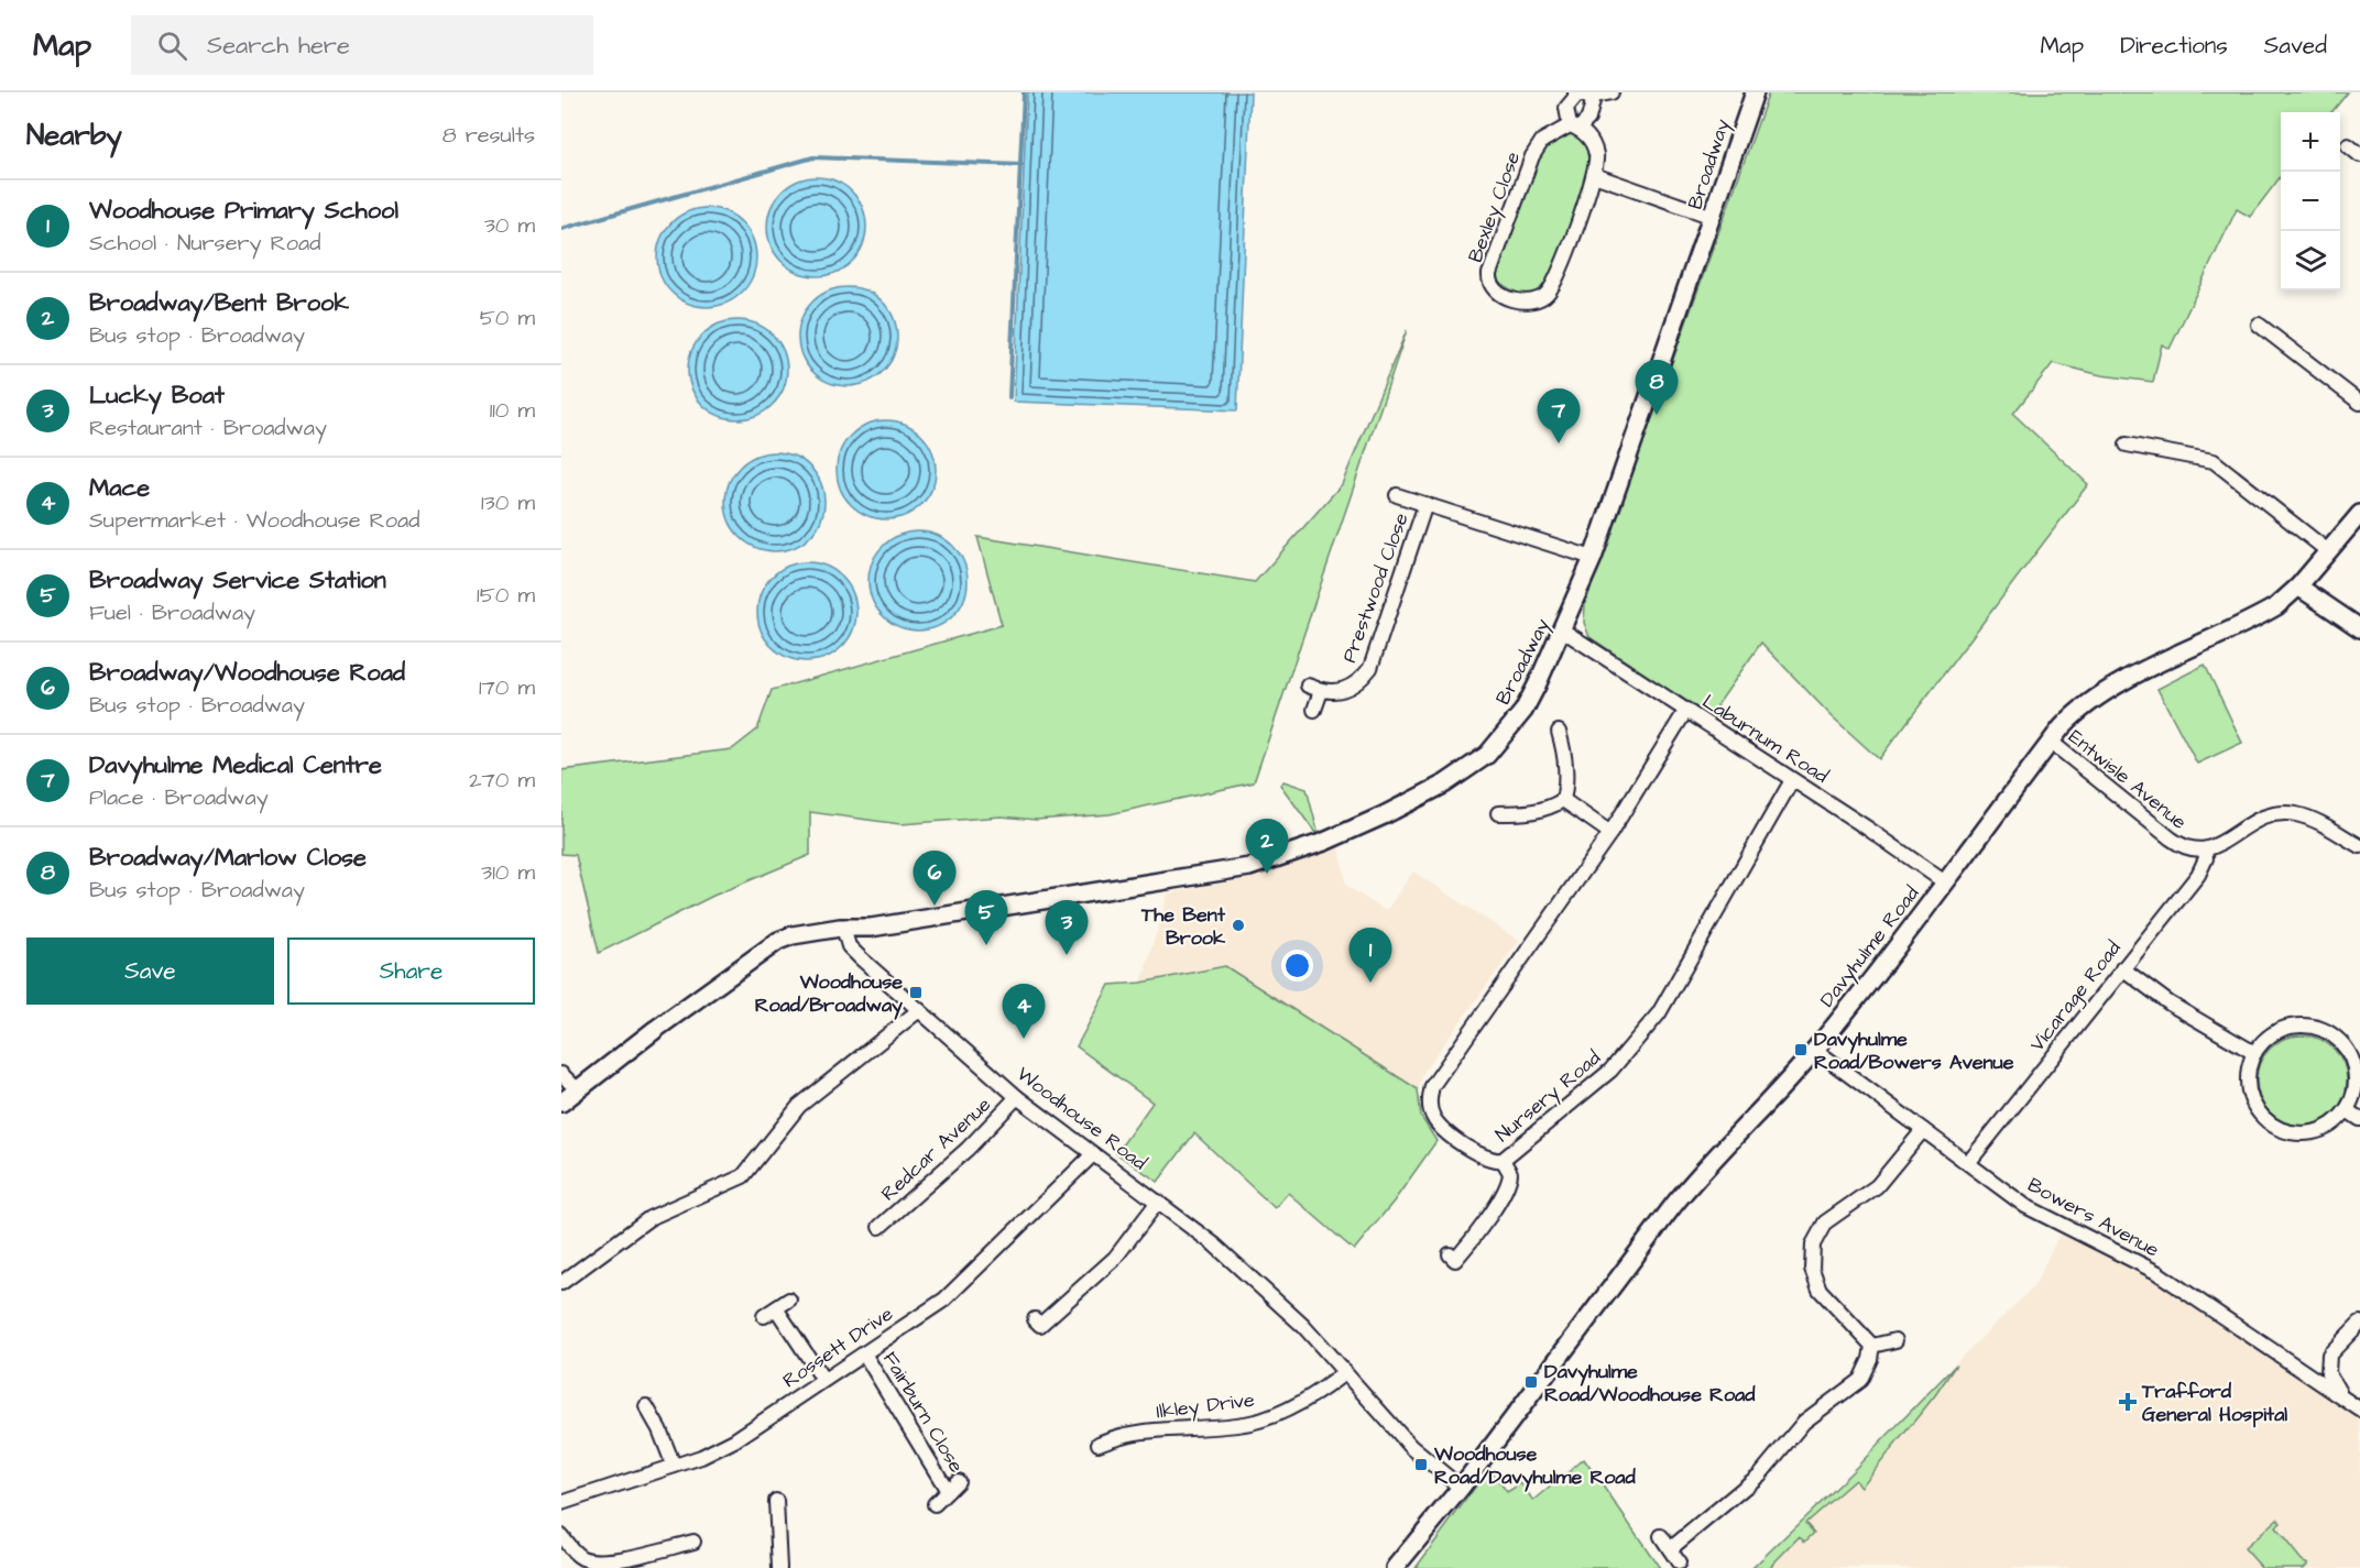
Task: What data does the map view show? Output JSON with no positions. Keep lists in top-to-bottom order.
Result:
{
  "streets": {
    "street": [
      "Broadway",
      "Bexley Close",
      "Prestwood Close",
      "Laburnum Road",
      "Entwisle Avenue",
      "Davyhulme Road",
      "Vicarage Road",
      "Nursery Road",
      "Woodhouse Road",
      "Redcar Avenue",
      "Bowers Avenue",
      "Rossett Drive",
      "Ilkley Drive",
      "Fairburn Close"
    ]
  },
  "crossings": [
    ["Broadway", "Prestwood Close"],
    ["Broadway", "Laburnum Road"],
    ["Broadway", "Woodhouse Road"],
    ["Laburnum Road", "Davyhulme Road"],
    ["Laburnum Road", "Nursery Road"],
    ["Entwisle Avenue", "Davyhulme Road"],
    ["Entwisle Avenue", "Vicarage Road"],
    ["Davyhulme Road", "Woodhouse Road"],
    ["Davyhulme Road", "Bowers Avenue"],
    ["Vicarage Road", "Bowers Avenue"],
    ["Woodhouse Road", "Redcar Avenue"],
    ["Woodhouse Road", "Rossett Drive"],
    ["Woodhouse Road", "Ilkley Drive"],
    ["Rossett Drive", "Fairburn Close"]
  ],
  "places": {
    "other": ["The Bent Brook"],
    "transit": [
      "Woodhouse Road/Broadway",
      "Davyhulme Road/Bowers Avenue",
      "Davyhulme Road/Woodhouse Road",
      "Woodhouse Road/Davyhulme Road"
    ],
    "health": ["Trafford General Hospital"]
  },
  "page": {
    "header": "Map",
    "search": "Search here",
    "nav": ["Map", "Directions", "Saved"],
    "heading": ["Nearby", "8 results"],
    "map_buttons": ["+", "−"],
    "list": [
      {
        "mark": "1",
        "name": "Woodhouse Primary School",
        "note": "School · Nursery Road",
        "value": "30 m"
      },
      {
        "mark": "2",
        "name": "Broadway/Bent Brook",
        "note": "Bus stop · Broadway",
        "value": "50 m"
      },
      {
        "mark": "3",
        "name": "Lucky Boat",
        "note": "Restaurant · Broadway",
        "value": "110 m"
      },
      {
        "mark": "4",
        "name": "Mace",
        "note": "Supermarket · Woodhouse Road",
        "value": "130 m"
      },
      {
        "mark": "5",
        "name": "Broadway Service Station",
        "note": "Fuel · Broadway",
        "value": "150 m"
      },
      {
        "mark": "6",
        "name": "Broadway/Woodhouse Road",
        "note": "Bus stop · Broadway",
        "value": "170 m"
      },
      {
        "mark": "7",
        "name": "Davyhulme Medical Centre",
        "note": "Place · Broadway",
        "value": "270 m"
      },
      {
        "mark": "8",
        "name": "Broadway/Marlow Close",
        "note": "Bus stop · Broadway",
        "value": "310 m"
      }
    ],
    "pins": [
      "8",
      "7",
      "2",
      "6",
      "5",
      "3",
      "1",
      "4"
    ],
    "buttons": ["Save", "Share"]
  }
}
